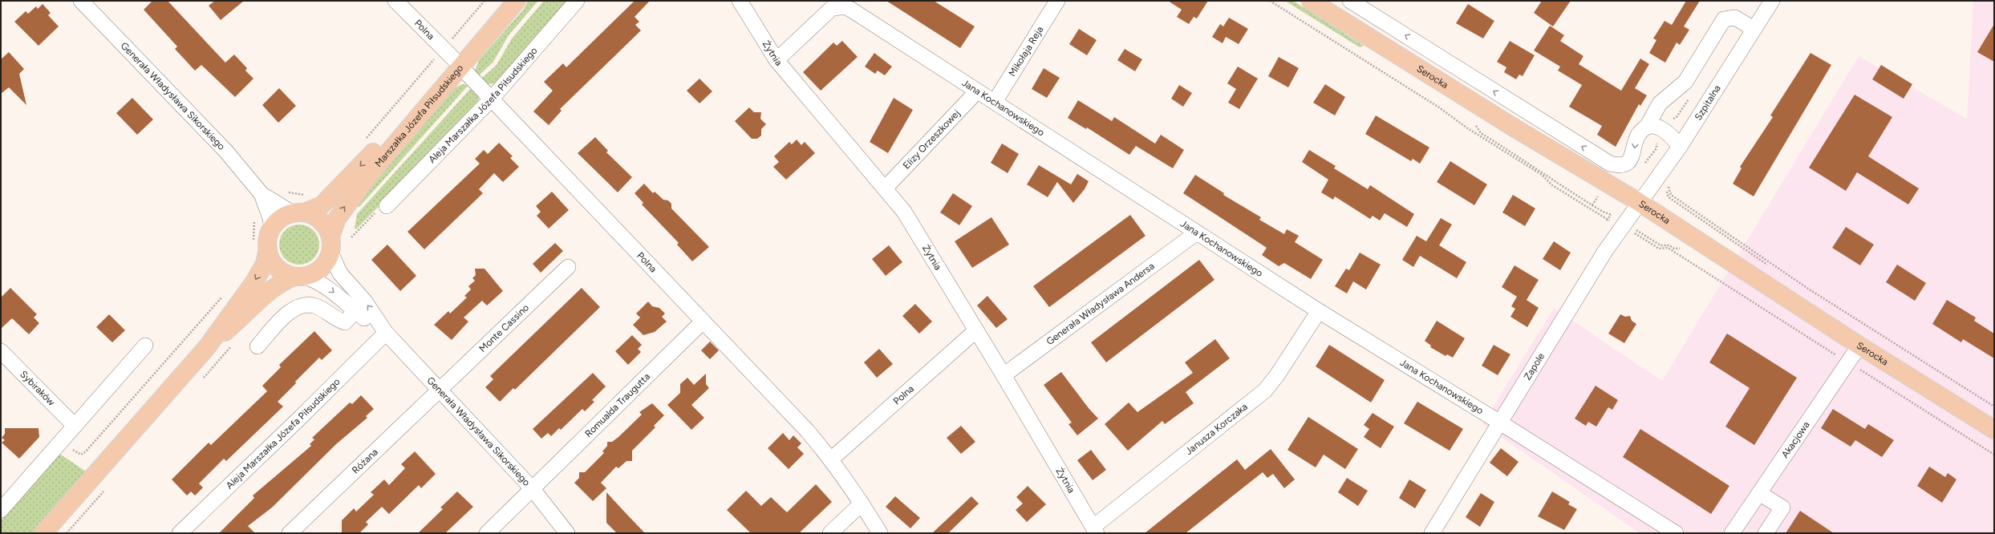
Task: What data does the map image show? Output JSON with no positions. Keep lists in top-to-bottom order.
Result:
{
  "streets": {
    "main road": ["Serocka", "Marszałka Józefa Piłsudskiego"],
    "street": [
      "Polna",
      "Mikołaja Reja",
      "Żytnia",
      "Generała Władysława Sikorskiego",
      "Szpitalna",
      "Aleja Marszałka Józefa Piłsudskiego",
      "Jana Kochanowskiego",
      "Elizy Orzeszkowej",
      "Generała Władysława Andersa",
      "Monte Cassino",
      "Zapole",
      "Sybiraków",
      "Romualda Traugutta",
      "Janusza Korczaka",
      "Akacjowa",
      "Różana"
    ]
  },
  "crossings": [
    ["Polna", "Żytnia"],
    ["Polna", "Aleja Marszałka Józefa Piłsudskiego"],
    ["Polna", "Marszałka Józefa Piłsudskiego"],
    ["Polna", "Romualda Traugutta"],
    ["Mikołaja Reja", "Jana Kochanowskiego"],
    ["Żytnia", "Jana Kochanowskiego"],
    ["Żytnia", "Elizy Orzeszkowej"],
    ["Żytnia", "Generała Władysława Andersa"],
    ["Żytnia", "Janusza Korczaka"],
    ["Serocka", "Szpitalna"],
    ["Serocka", "Zapole"],
    ["Serocka", "Akacjowa"],
    ["Generała Władysława Sikorskiego", "Aleja Marszałka Józefa Piłsudskiego"],
    ["Generała Władysława Sikorskiego", "Marszałka Józefa Piłsudskiego"],
    ["Generała Władysława Sikorskiego", "Monte Cassino"],
    ["Generała Władysława Sikorskiego", "Romualda Traugutta"],
    ["Generała Władysława Sikorskiego", "Różana"],
    ["Szpitalna", "Zapole"],
    ["Jana Kochanowskiego", "Elizy Orzeszkowej"],
    ["Jana Kochanowskiego", "Generała Władysława Andersa"],
    ["Jana Kochanowskiego", "Zapole"],
    ["Jana Kochanowskiego", "Janusza Korczaka"],
    ["Monte Cassino", "Różana"]
  ]
}
